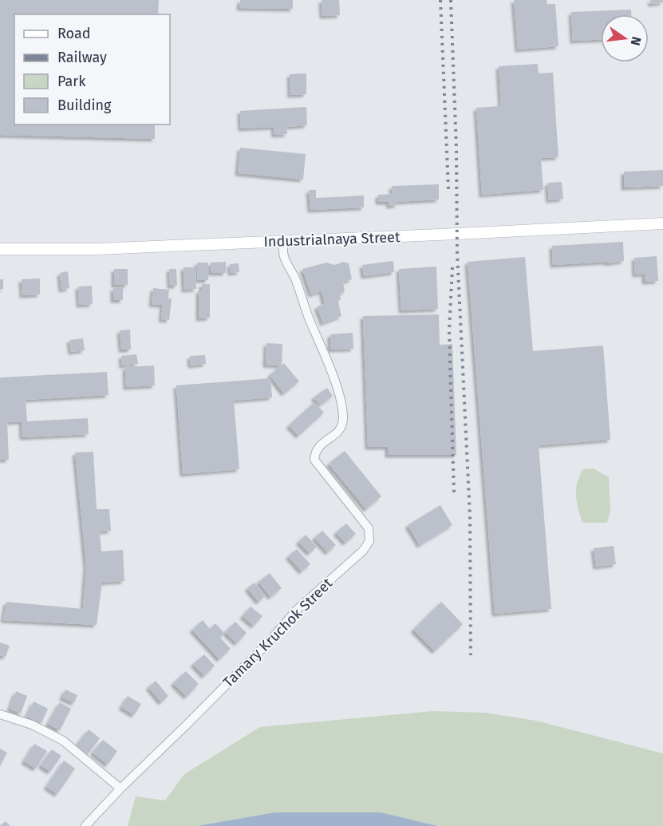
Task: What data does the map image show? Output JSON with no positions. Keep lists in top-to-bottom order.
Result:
{
  "streets": {
    "main road": ["Industrialnaya Street"],
    "street": ["Tamary Kruchok Street"]
  },
  "crossings": [
    ["Industrialnaya Street", "Tamary Kruchok Street"]
  ],
  "legend": [
    "Road",
    "Railway",
    "Park",
    "Building"
  ],
  "north": "right"
}
